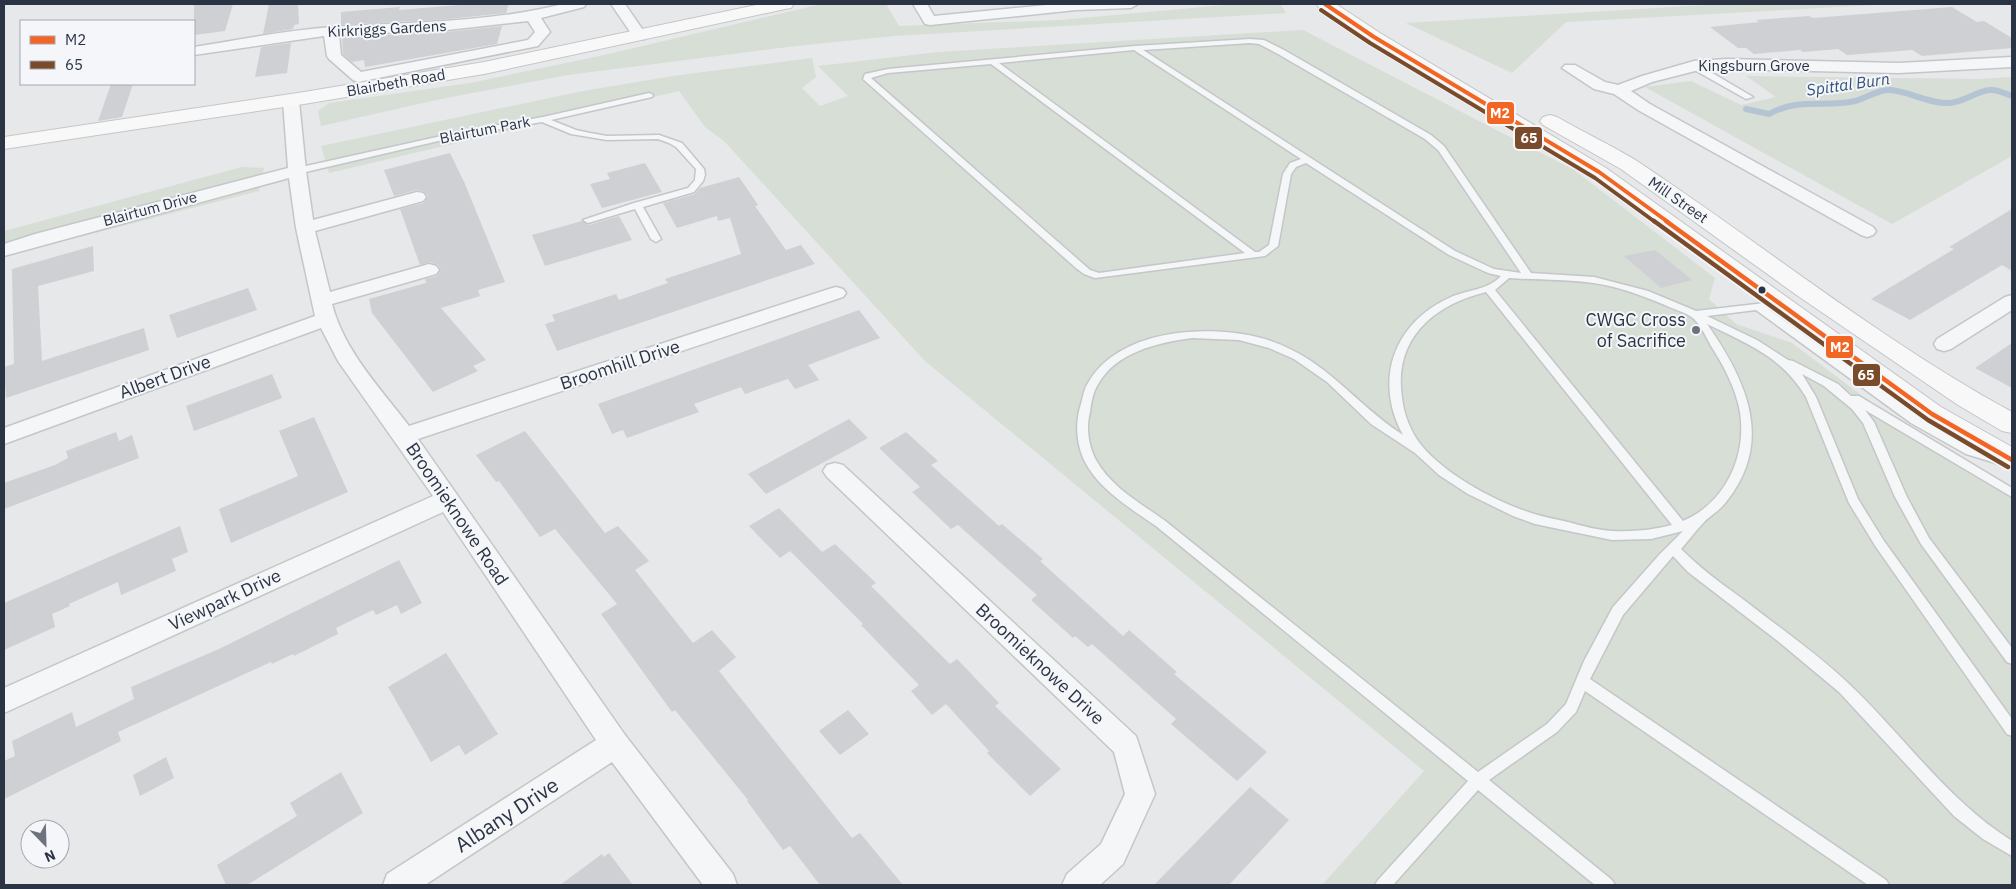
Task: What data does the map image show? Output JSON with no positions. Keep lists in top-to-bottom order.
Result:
{
  "streets": {
    "main road": ["Blairbeth Road", "Mill Street"],
    "street": [
      "Kirkriggs Gardens",
      "Kingsburn Grove",
      "Blairtum Drive",
      "Broomhill Drive",
      "Albert Drive",
      "Broomieknowe Road",
      "Viewpark Drive",
      "Broomieknowe Drive",
      "Albany Drive"
    ],
    "lane": ["Blairtum Park"]
  },
  "crossings": [
    ["Blairbeth Road", "Broomieknowe Road"],
    ["Blairtum Park", "Blairtum Drive"],
    ["Blairtum Park", "Broomieknowe Road"],
    ["Blairtum Drive", "Broomieknowe Road"],
    ["Broomhill Drive", "Broomieknowe Road"],
    ["Albert Drive", "Broomieknowe Road"],
    ["Broomieknowe Road", "Viewpark Drive"],
    ["Broomieknowe Road", "Albany Drive"]
  ],
  "water": ["Spittal Burn"],
  "places": ["CWGC Cross of Sacrifice"],
  "lines": ["transit line M2", "transit line 65"],
  "legend": ["M2", "65"],
  "north": "bottom right"
}
